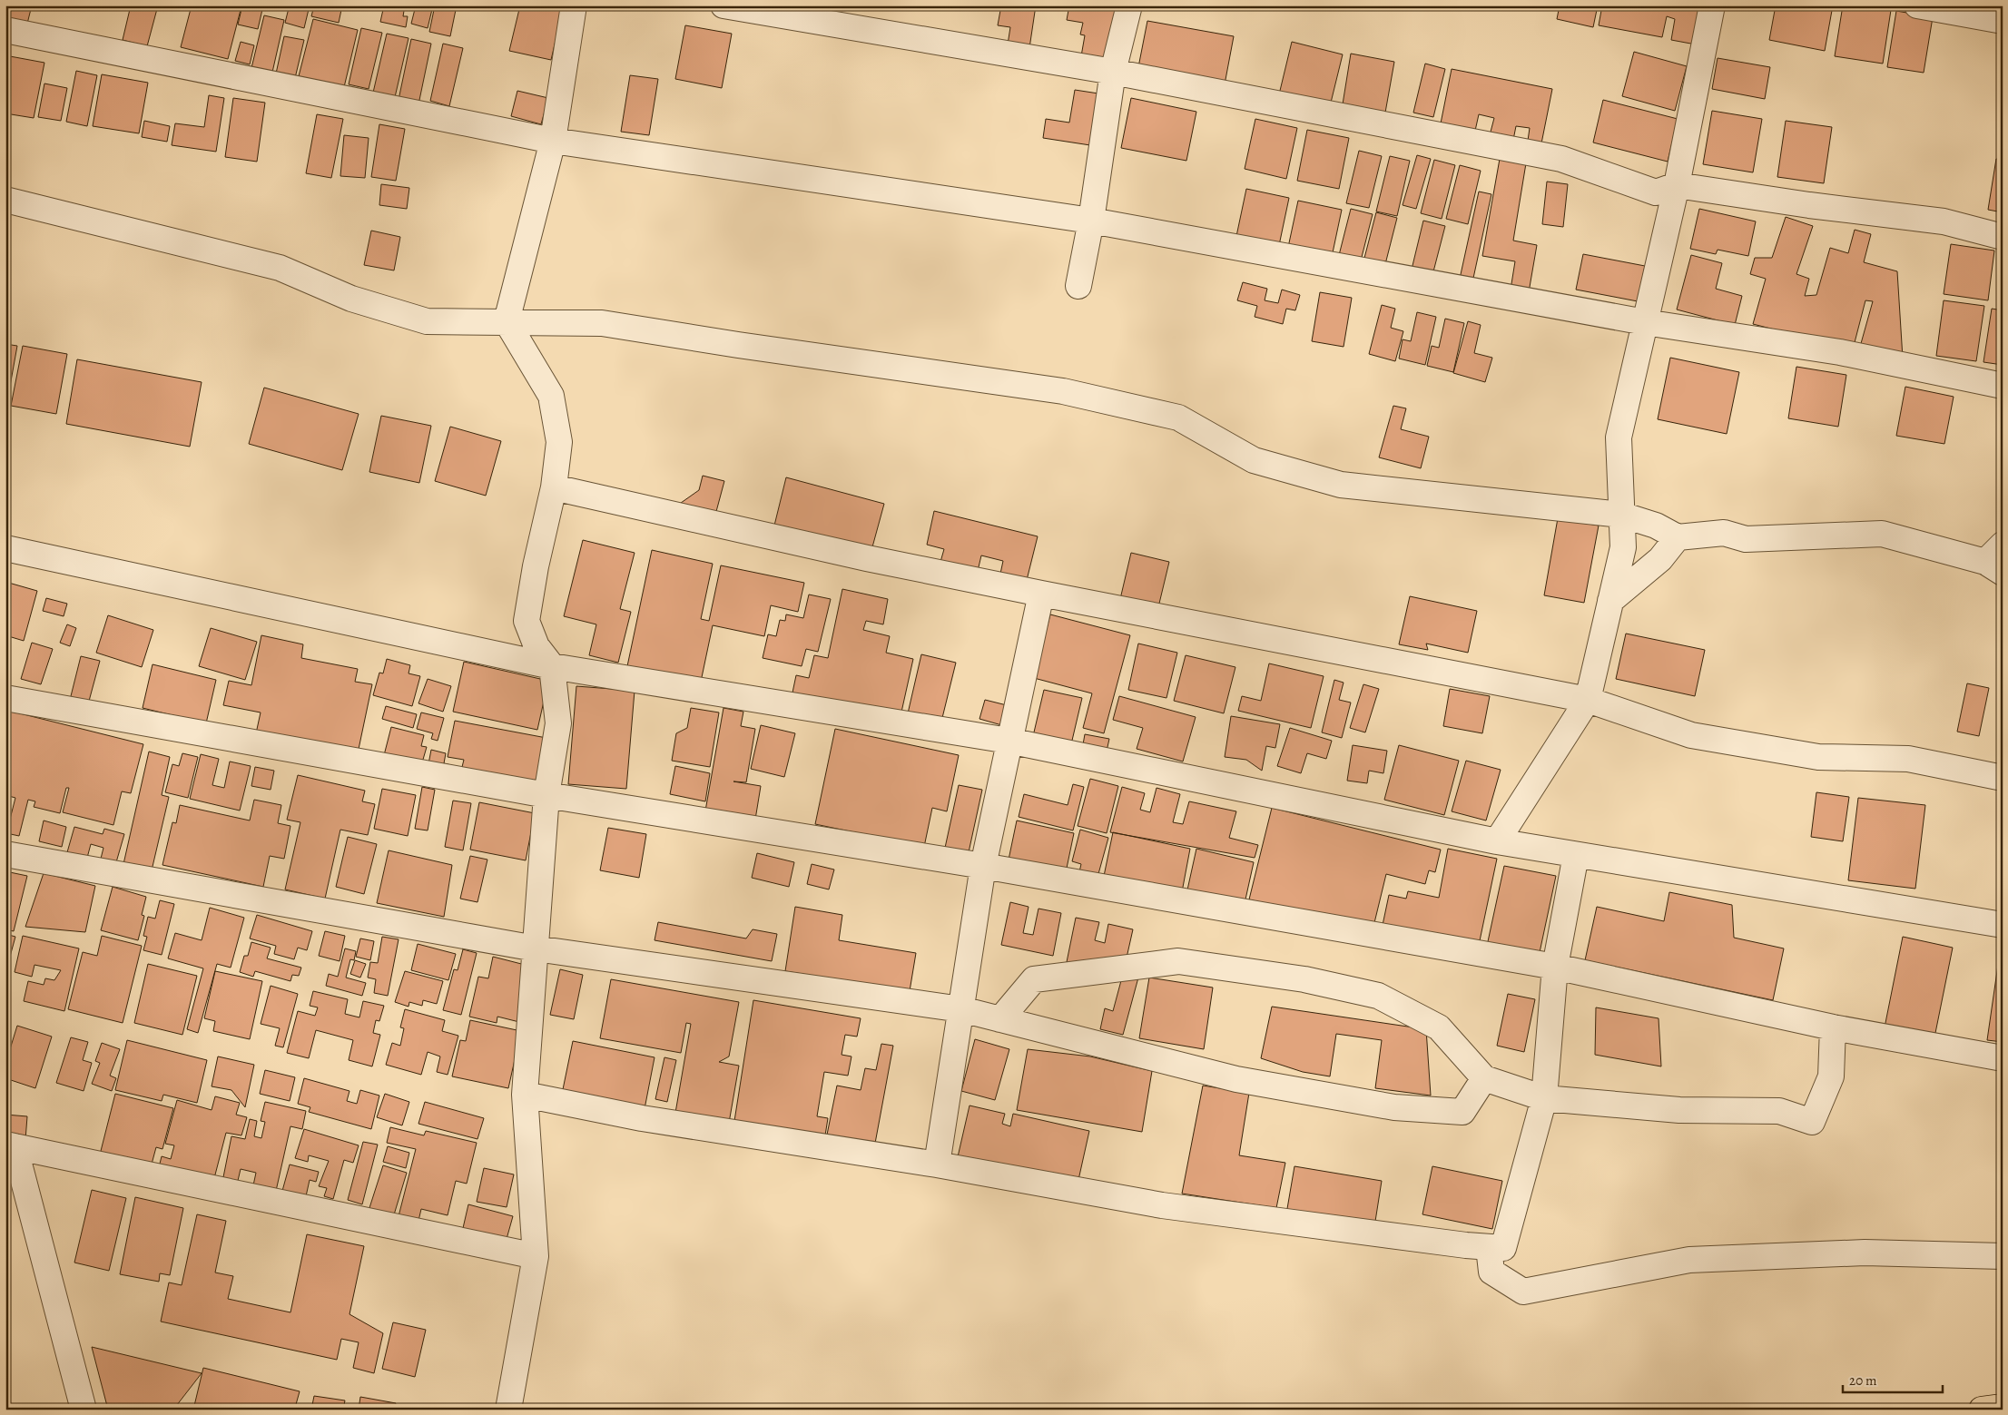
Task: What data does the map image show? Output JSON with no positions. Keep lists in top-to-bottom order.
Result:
{
  "scale_bar": "20 m"
}
